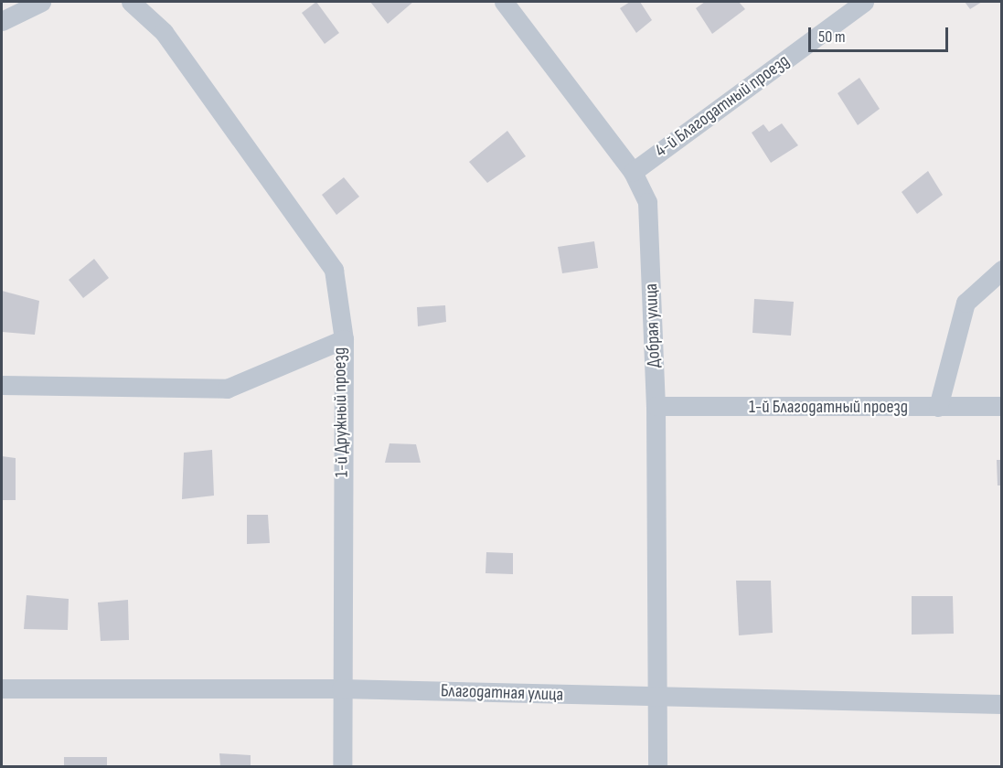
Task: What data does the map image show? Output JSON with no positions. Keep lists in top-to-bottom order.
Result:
{
  "streets": {
    "street": [
      "4-й Благодатный проезд",
      "Добрая улица",
      "1-й Благодатный проезд",
      "1-й Дружный проезд",
      "Благодатная улица"
    ]
  },
  "crossings": [
    ["4-й Благодатный проезд", "Добрая улица"],
    ["Добрая улица", "1-й Благодатный проезд"],
    ["Добрая улица", "Благодатная улица"],
    ["1-й Дружный проезд", "Благодатная улица"]
  ],
  "scale_bar": "50 m"
}
